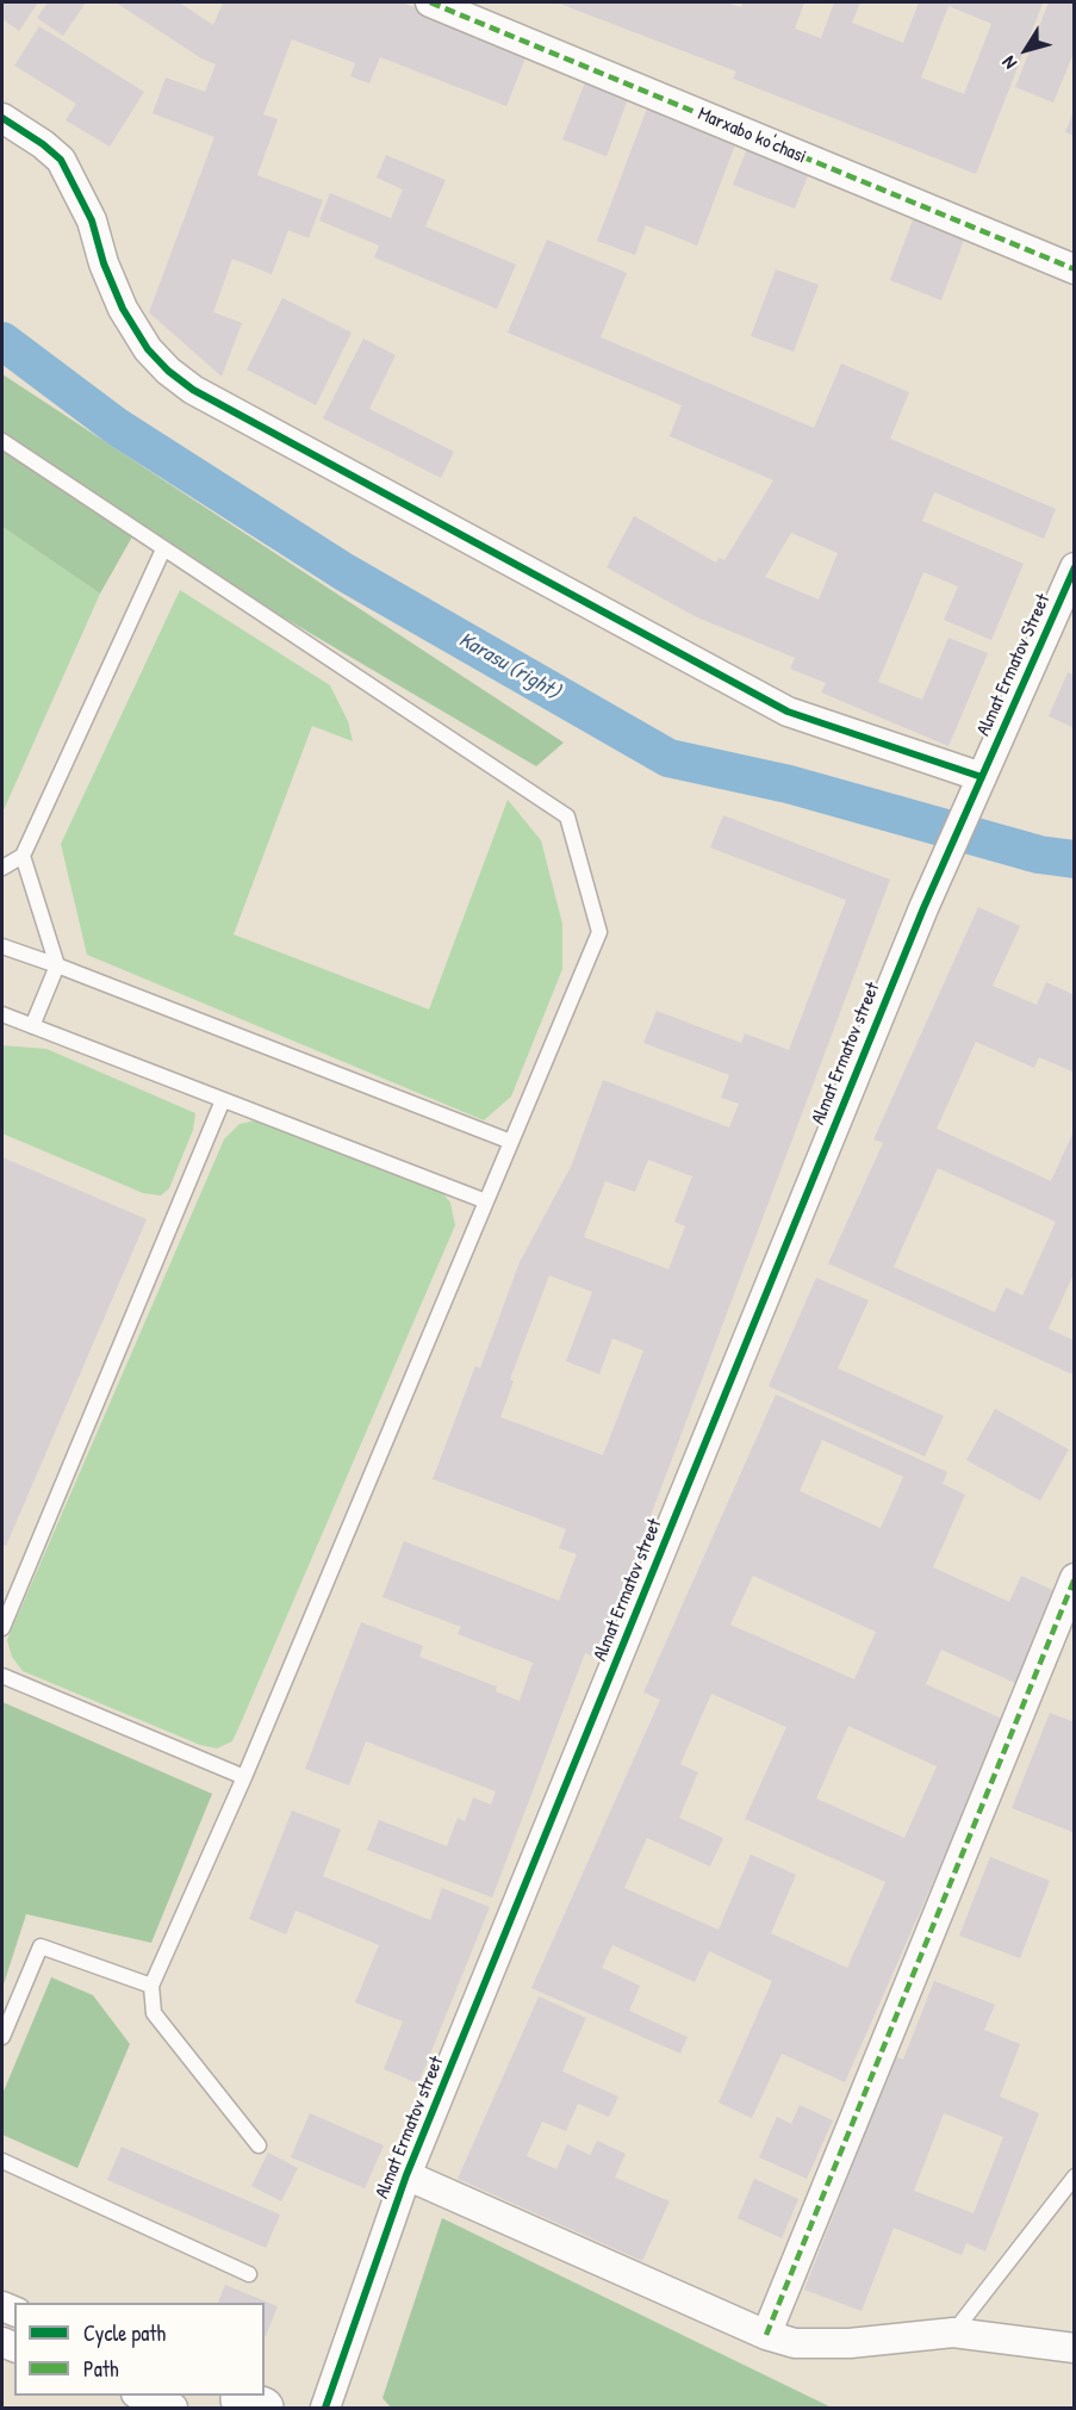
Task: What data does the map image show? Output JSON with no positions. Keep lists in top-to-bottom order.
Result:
{
  "streets": {
    "street": ["Marxabo ko'chasi", "Almat Ermatov Street", "Almat Ermatov street"]
  },
  "crossings": [
    ["Almat Ermatov Street", "Almat Ermatov street"]
  ],
  "water": ["Karasu (right)"],
  "legend": ["Cycle path", "Path"],
  "north": "bottom left"
}
